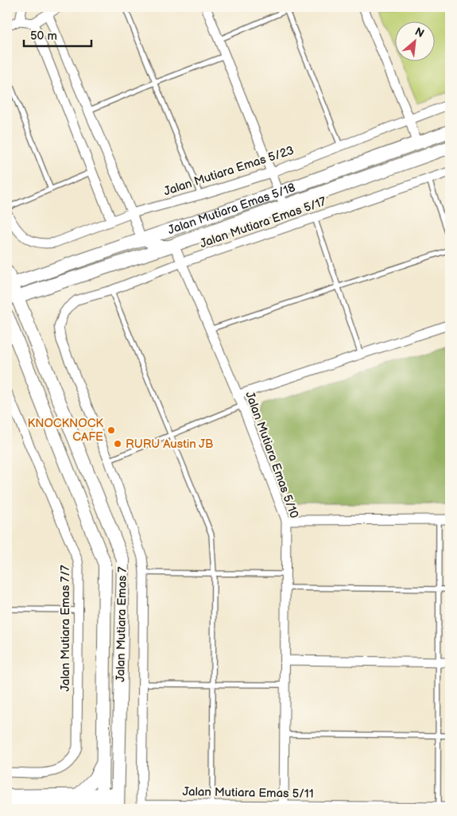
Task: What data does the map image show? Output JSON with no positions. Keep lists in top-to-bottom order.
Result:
{
  "streets": {
    "street": [
      "Jalan Mutiara Emas 5/23",
      "Jalan Mutiara Emas 5/18",
      "Jalan Mutiara Emas 5/17",
      "Jalan Mutiara Emas 5/10",
      "Jalan Mutiara Emas 7",
      "Jalan Mutiara Emas 7/7",
      "Jalan Mutiara Emas 5/11"
    ]
  },
  "crossings": [
    ["Jalan Mutiara Emas 5/18", "Jalan Mutiara Emas 5/10"],
    ["Jalan Mutiara Emas 5/18", "Jalan Mutiara Emas 7"],
    ["Jalan Mutiara Emas 5/17", "Jalan Mutiara Emas 5/10"],
    ["Jalan Mutiara Emas 5/17", "Jalan Mutiara Emas 5/11"],
    ["Jalan Mutiara Emas 5/10", "Jalan Mutiara Emas 5/11"]
  ],
  "places": ["KNOCKNOCK CAFE", "RURU Austin JB"],
  "scale_bar": "50 m",
  "north": "top right"
}
